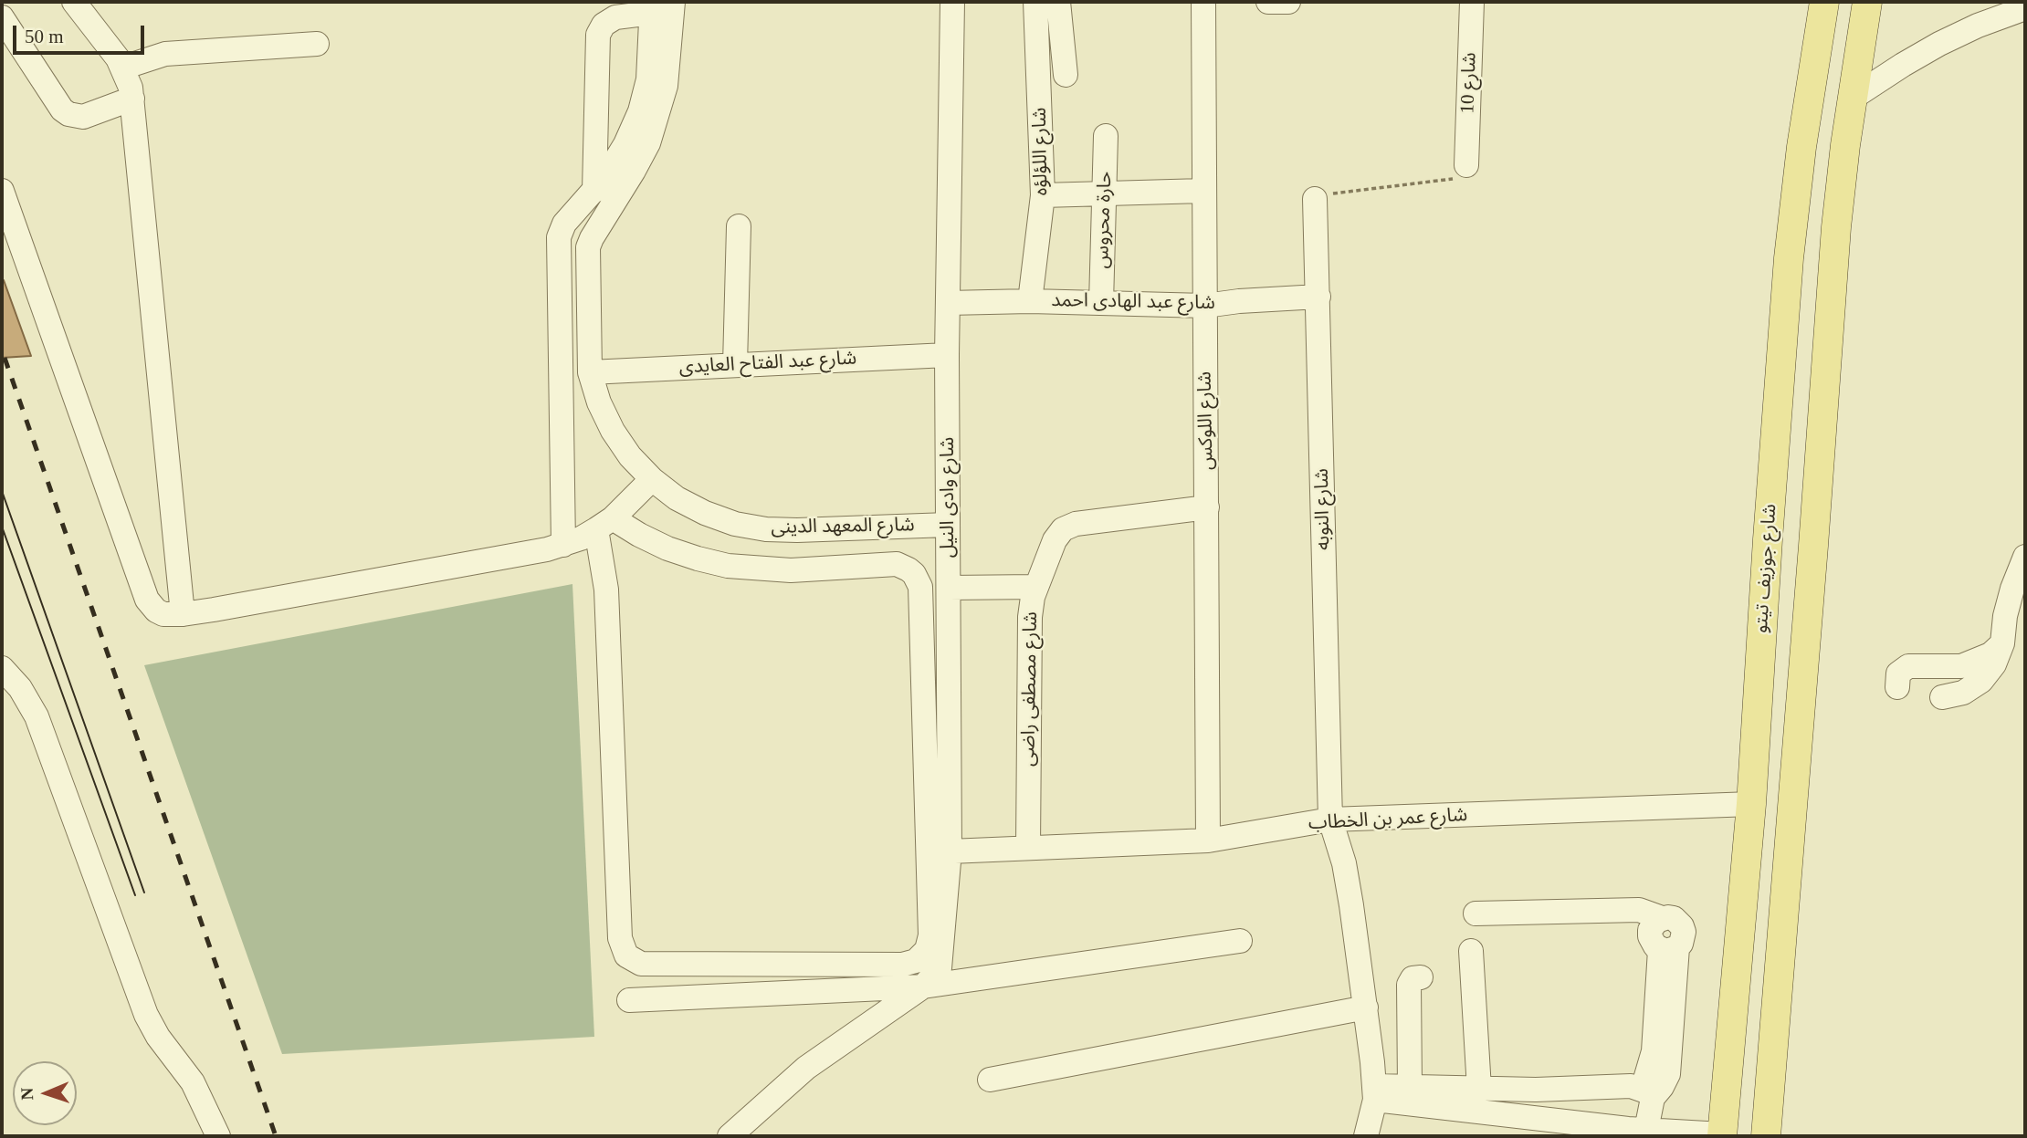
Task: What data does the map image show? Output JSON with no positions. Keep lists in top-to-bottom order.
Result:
{
  "streets": {
    "main road": ["شارع جوزيف تيتو"],
    "street": [
      "شارع 10",
      "شارع اللؤلؤه",
      "حارة محروس",
      "شارع عبد الهادى احمد",
      "شارع عبد الفتاح العايدى",
      "شارع اللوكس",
      "شارع وادى النيل",
      "شارع النوبه",
      "شارع المعهد الدينى",
      "شارع مصطفى راضى",
      "شارع عمر بن الخطاب"
    ]
  },
  "crossings": [
    ["شارع اللؤلؤه", "شارع عبد الهادى احمد"],
    ["حارة محروس", "شارع عبد الهادى احمد"],
    ["شارع عبد الهادى احمد", "شارع اللوكس"],
    ["شارع عبد الهادى احمد", "شارع وادى النيل"],
    ["شارع عبد الهادى احمد", "شارع النوبه"],
    ["شارع عبد الفتاح العايدى", "شارع وادى النيل"],
    ["شارع عبد الفتاح العايدى", "شارع المعهد الدينى"],
    ["شارع اللوكس", "شارع مصطفى راضى"],
    ["شارع اللوكس", "شارع عمر بن الخطاب"],
    ["شارع وادى النيل", "شارع المعهد الدينى"],
    ["شارع وادى النيل", "شارع عمر بن الخطاب"],
    ["شارع النوبه", "شارع عمر بن الخطاب"],
    ["شارع جوزيف تيتو", "شارع عمر بن الخطاب"],
    ["شارع مصطفى راضى", "شارع عمر بن الخطاب"]
  ],
  "scale_bar": "50 m",
  "north": "left"
}
